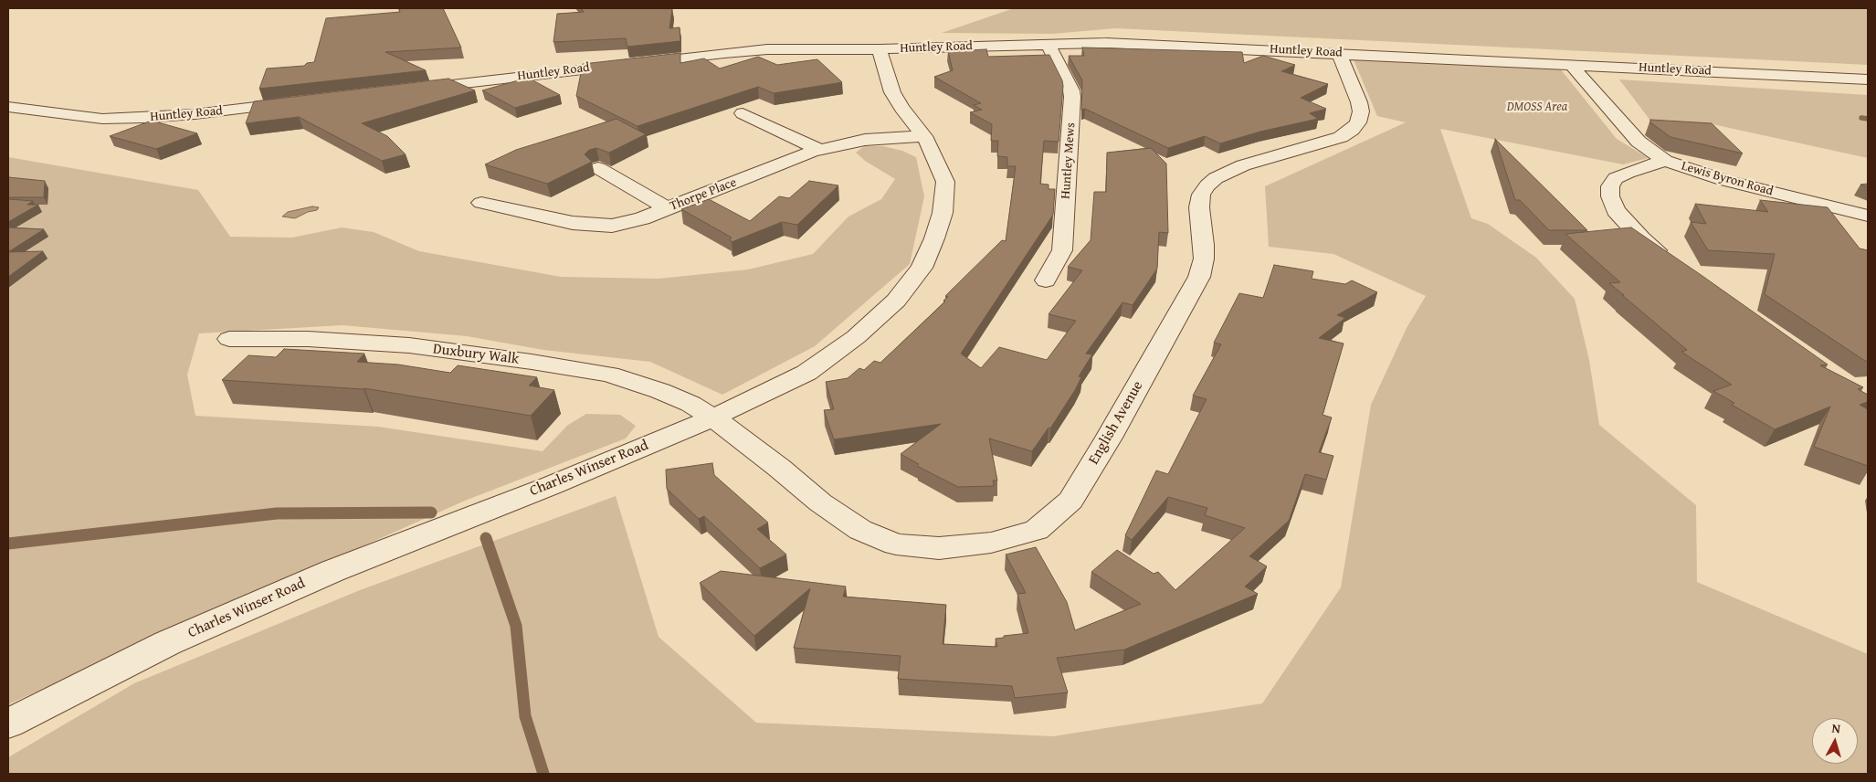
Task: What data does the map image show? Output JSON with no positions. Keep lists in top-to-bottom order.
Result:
{
  "streets": {
    "street": [
      "Huntley Road",
      "Huntley Mews",
      "Lewis Byron Road",
      "Thorpe Place",
      "Duxbury Walk",
      "English Avenue",
      "Charles Winser Road"
    ]
  },
  "crossings": [
    ["Huntley Road", "Huntley Mews"],
    ["Huntley Road", "Lewis Byron Road"],
    ["Huntley Road", "English Avenue"],
    ["Huntley Road", "Charles Winser Road"],
    ["Thorpe Place", "Charles Winser Road"],
    ["Duxbury Walk", "English Avenue"],
    ["Duxbury Walk", "Charles Winser Road"],
    ["English Avenue", "Charles Winser Road"]
  ],
  "parks": ["DMOSS Area"],
  "north": "top"
}
